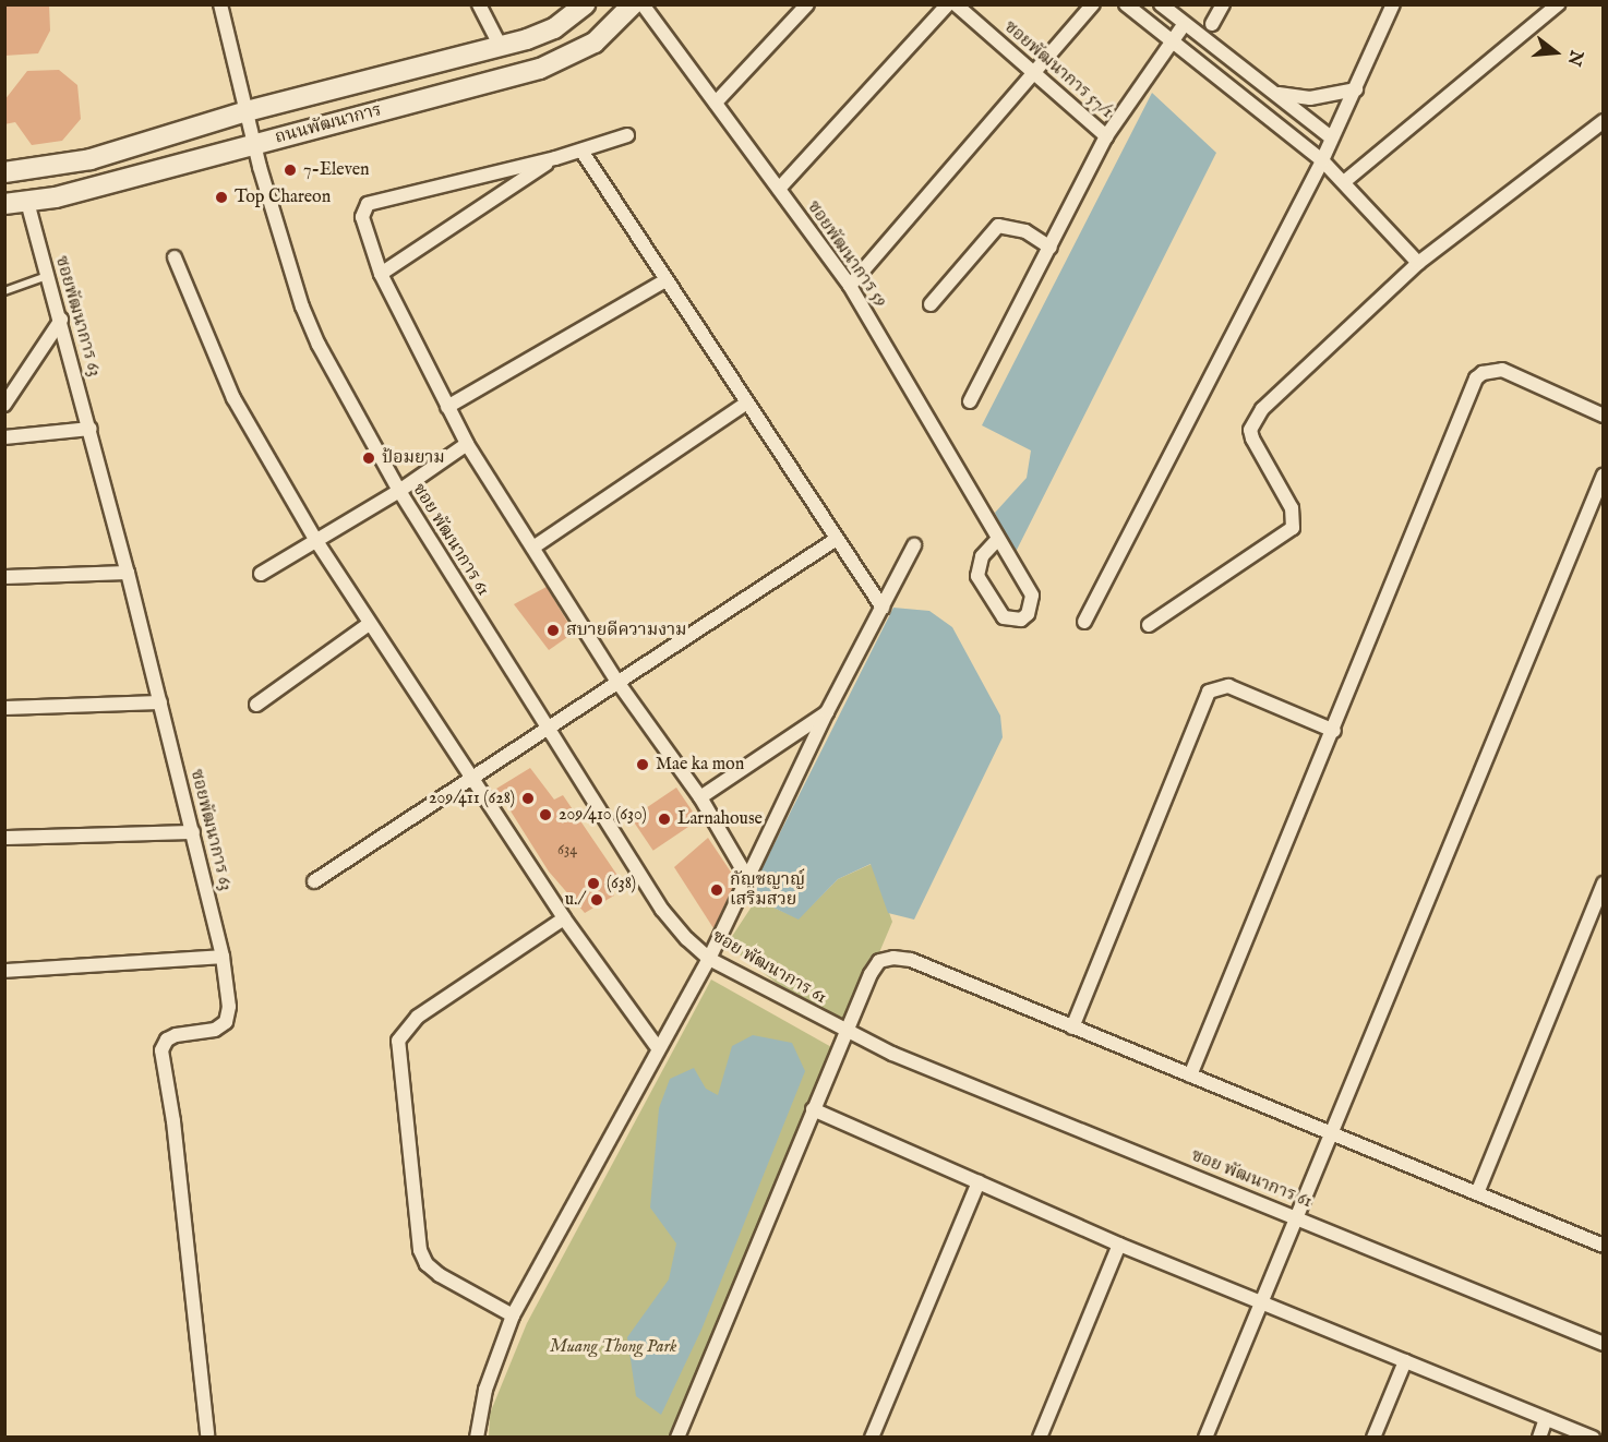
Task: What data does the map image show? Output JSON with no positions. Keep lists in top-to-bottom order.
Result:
{
  "streets": {
    "main road": ["ถนนพัฒนาการ"],
    "street": [
      "ซอยพัฒนาการ 57/1",
      "ซอยพัฒนาการ 59",
      "ซอยพัฒนาการ 63",
      "ซอย พัฒนาการ 61"
    ]
  },
  "crossings": [
    ["ถนนพัฒนาการ", "ซอยพัฒนาการ 63"],
    ["ถนนพัฒนาการ", "ซอย พัฒนาการ 61"]
  ],
  "parks": ["Muang Thong Park"],
  "places": [
    "7-Eleven",
    "Top Chareon",
    "ป้อมยาม",
    "สบายดีความงาม",
    "Mae ka mon",
    "209/411 (628)",
    "209/410 (630)",
    "Larnahouse",
    "(638)",
    "กัญชญาญ์ เสริมสวย",
    "u./"
  ],
  "house_numbers": ["634"],
  "north": "right"
}
